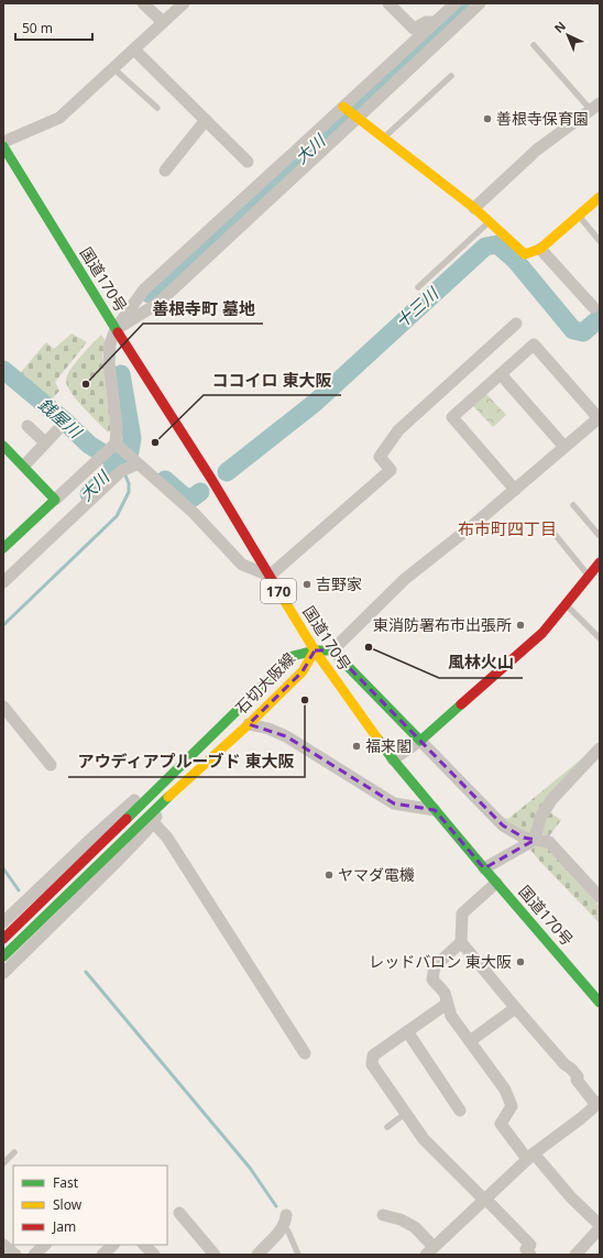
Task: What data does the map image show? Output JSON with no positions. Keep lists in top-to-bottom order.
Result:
{
  "streets": {
    "main road": ["国道170号", "170", "石切大阪線"]
  },
  "crossings": [
    ["国道170号", "石切大阪線"]
  ],
  "districts": ["布市町四丁目"],
  "water": ["大川", "十三川", "銭屋川"],
  "places": [
    "善根寺保育園",
    "善根寺町 墓地",
    "ココイロ 東大阪",
    "吉野家",
    "東消防署布市出張所",
    "風林火山",
    "アウディアプルーブド 東大阪",
    "福来閣",
    "ヤマダ電機",
    "レッドバロン 東大阪"
  ],
  "legend": ["Fast", "Slow", "Jam"],
  "scale_bar": "50 m",
  "north": "top left"
}
